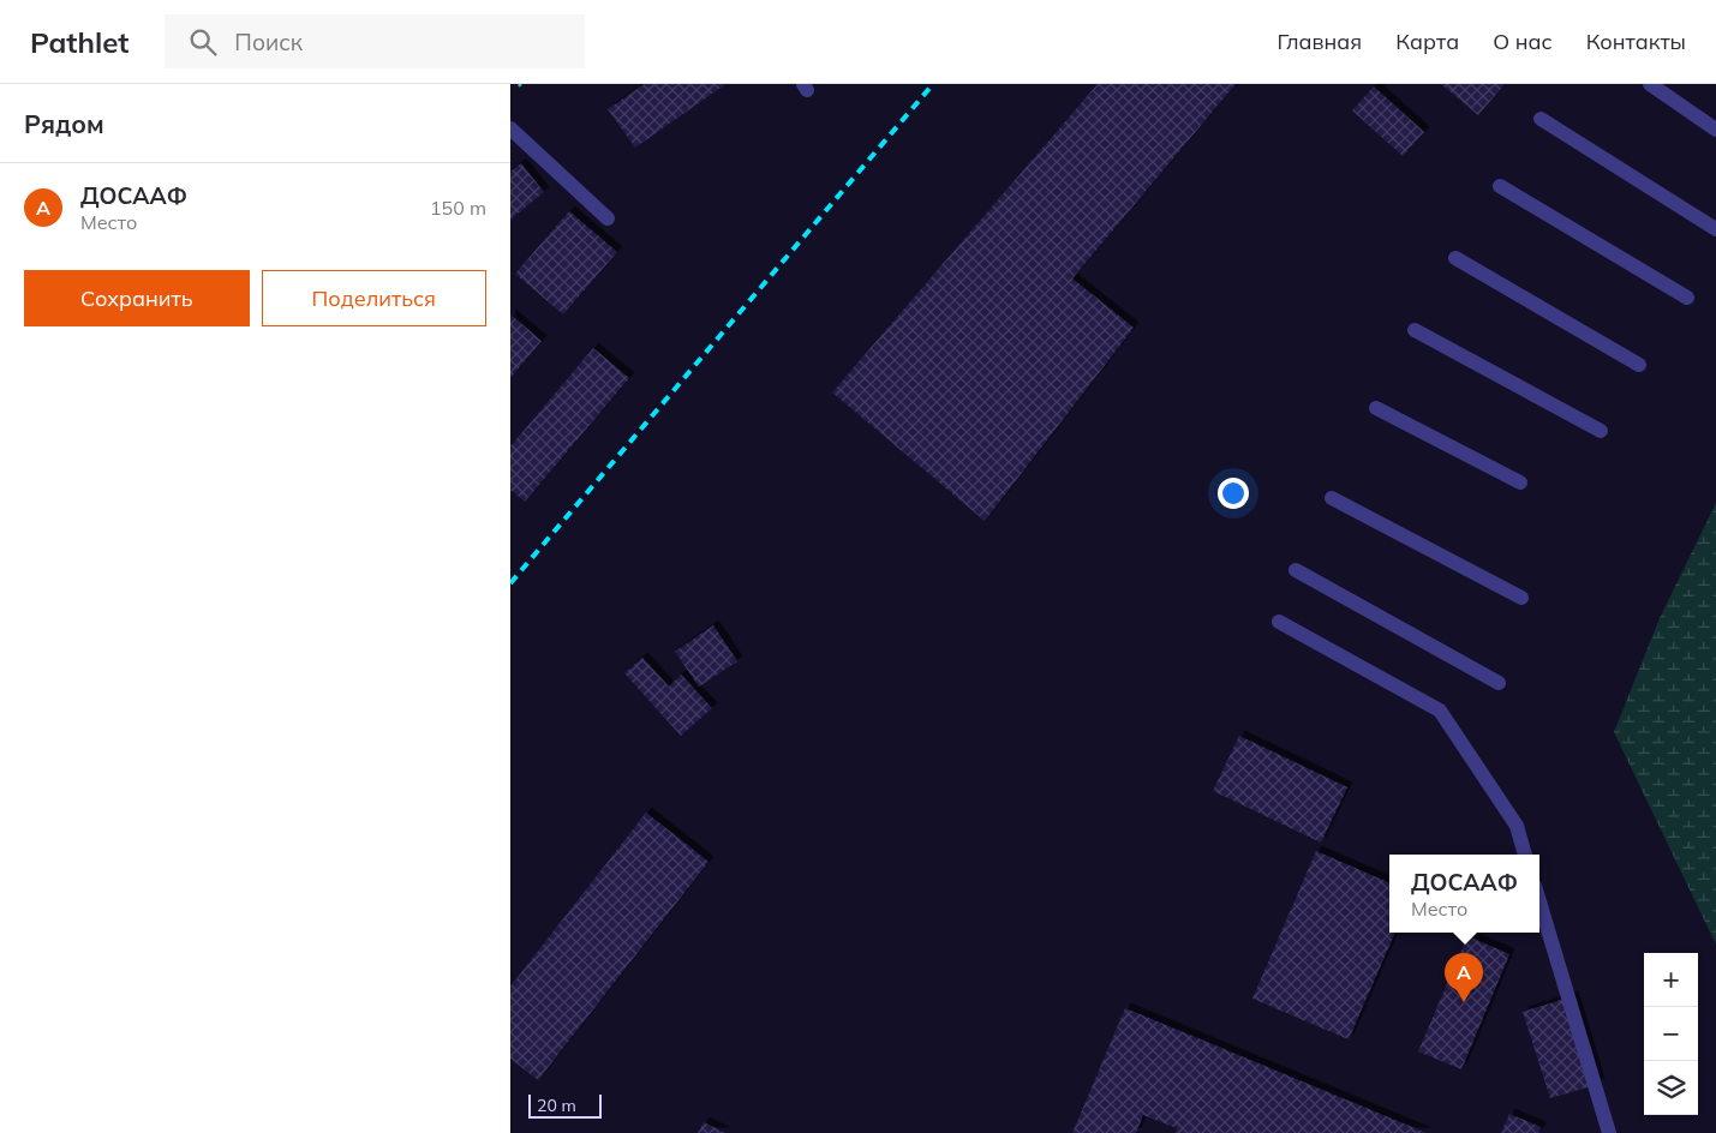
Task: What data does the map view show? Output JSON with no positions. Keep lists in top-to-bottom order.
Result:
{
  "scale_bar": "20 m",
  "page": {
    "header": "Pathlet",
    "search": "Поиск",
    "nav": [
      "Главная",
      "Карта",
      "О нас",
      "Контакты"
    ],
    "heading": "Рядом",
    "list": [
      {
        "mark": "A",
        "name": "ДОСААФ",
        "note": "Место",
        "value": "150 m"
      }
    ],
    "buttons": ["Сохранить", "Поделиться"],
    "popup": ["ДОСААФ", "Место"],
    "map_buttons": ["+", "−"],
    "pins": "A",
    "scale": "20 m"
  }
}
